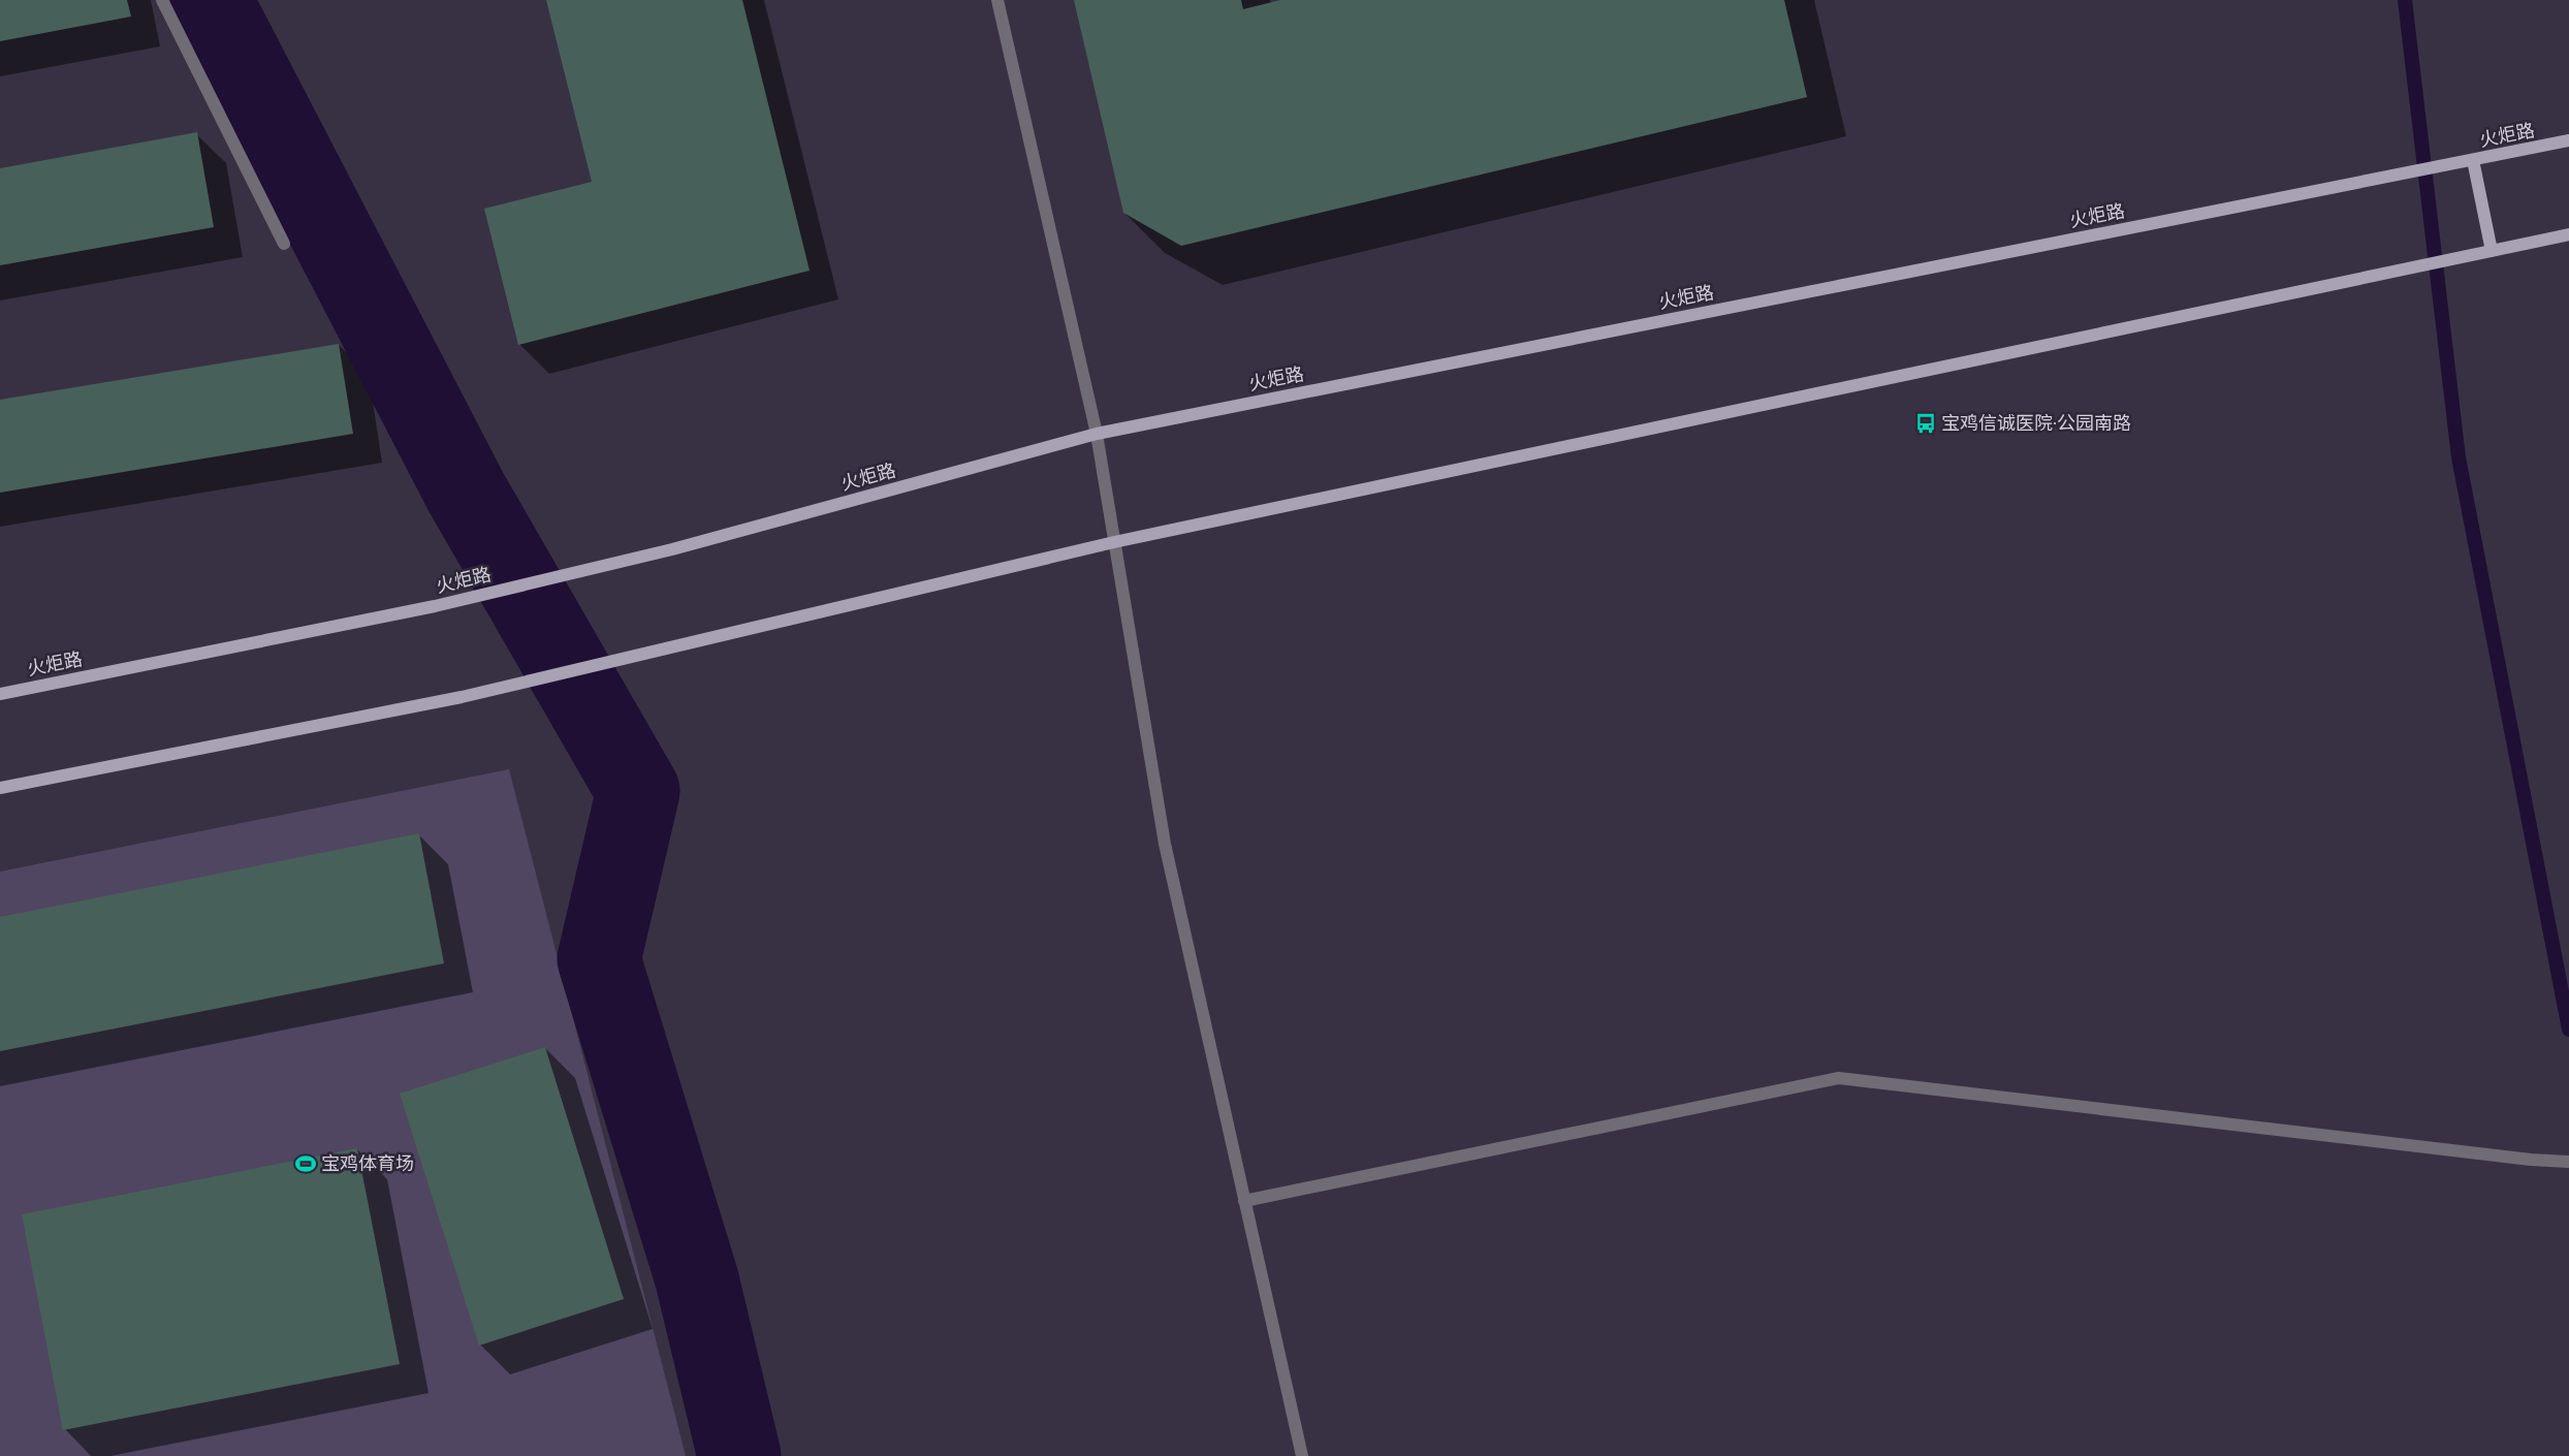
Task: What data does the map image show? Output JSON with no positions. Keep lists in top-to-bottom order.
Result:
{
  "streets": {
    "main road": ["火炬路"]
  },
  "places": {
    "bus stop": ["宝鸡信诚医院·公园南路"],
    "sports": ["宝鸡体育场"]
  }
}
